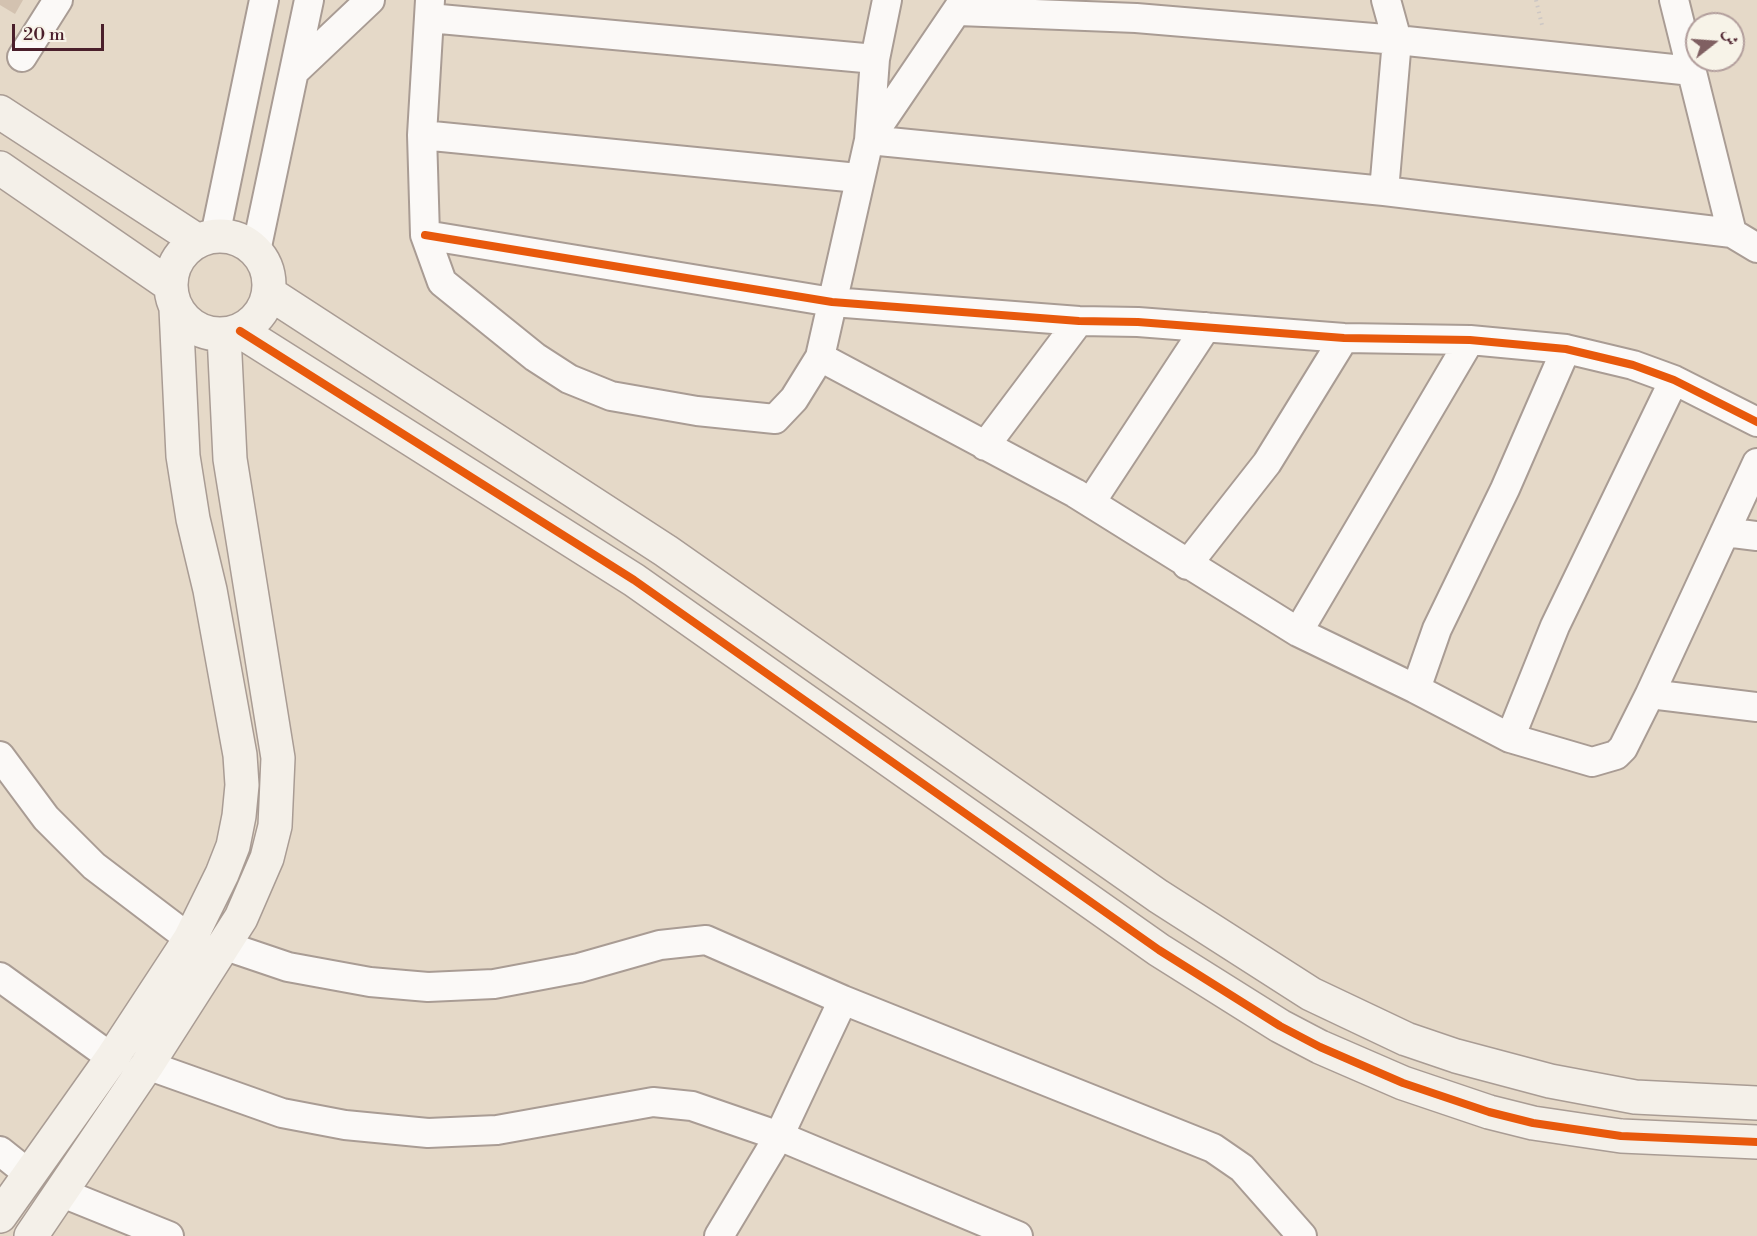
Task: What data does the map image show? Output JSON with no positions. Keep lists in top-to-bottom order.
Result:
{
  "scale_bar": "20 m",
  "north": "right"
}
